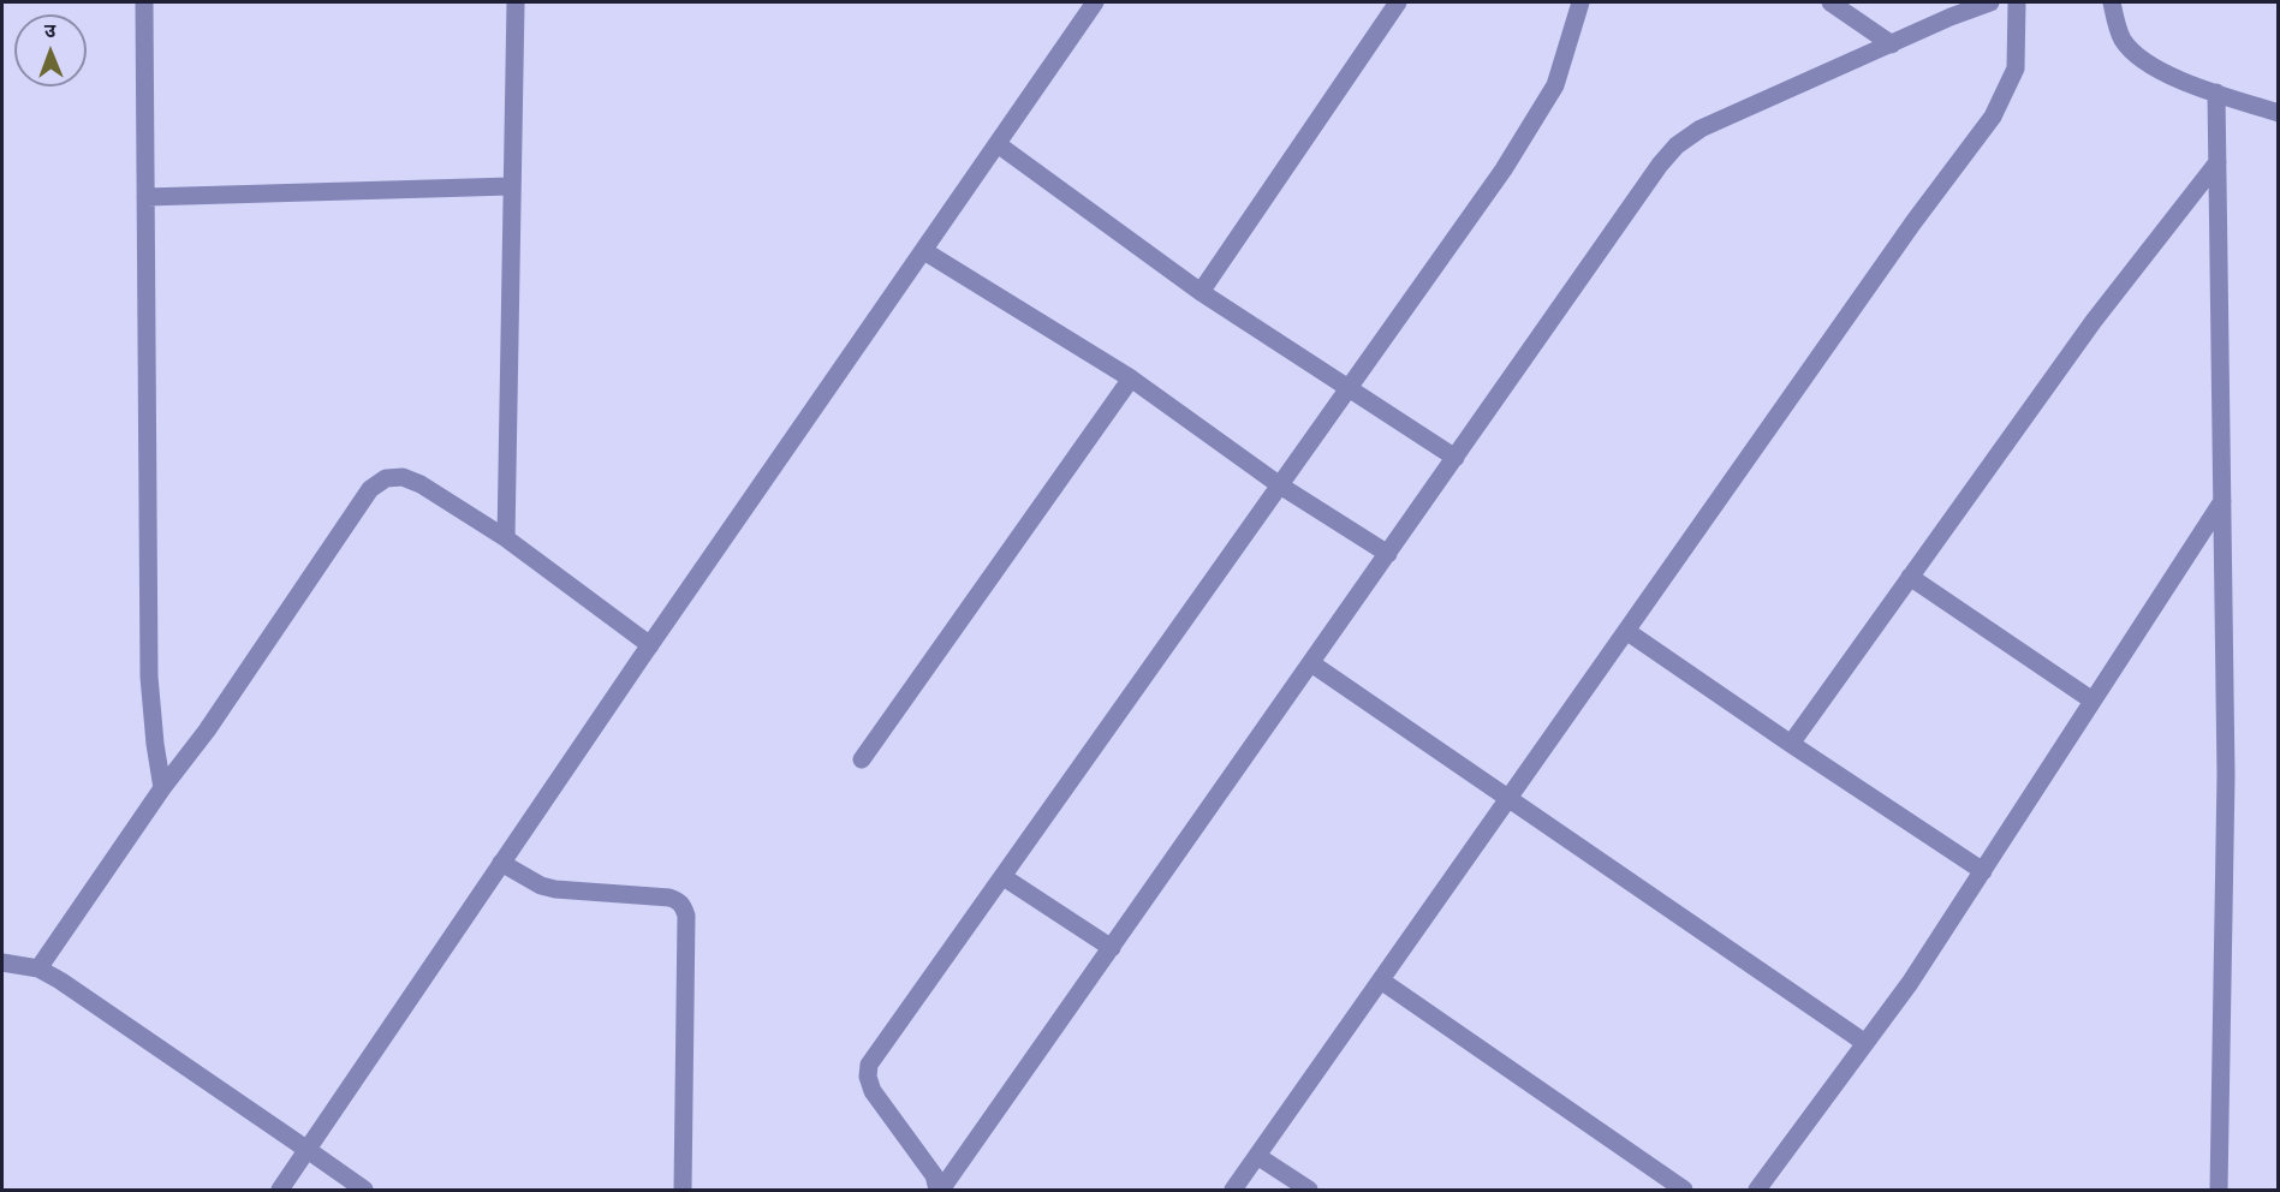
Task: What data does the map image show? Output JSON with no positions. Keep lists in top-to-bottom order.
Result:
{
  "north": "top"
}
